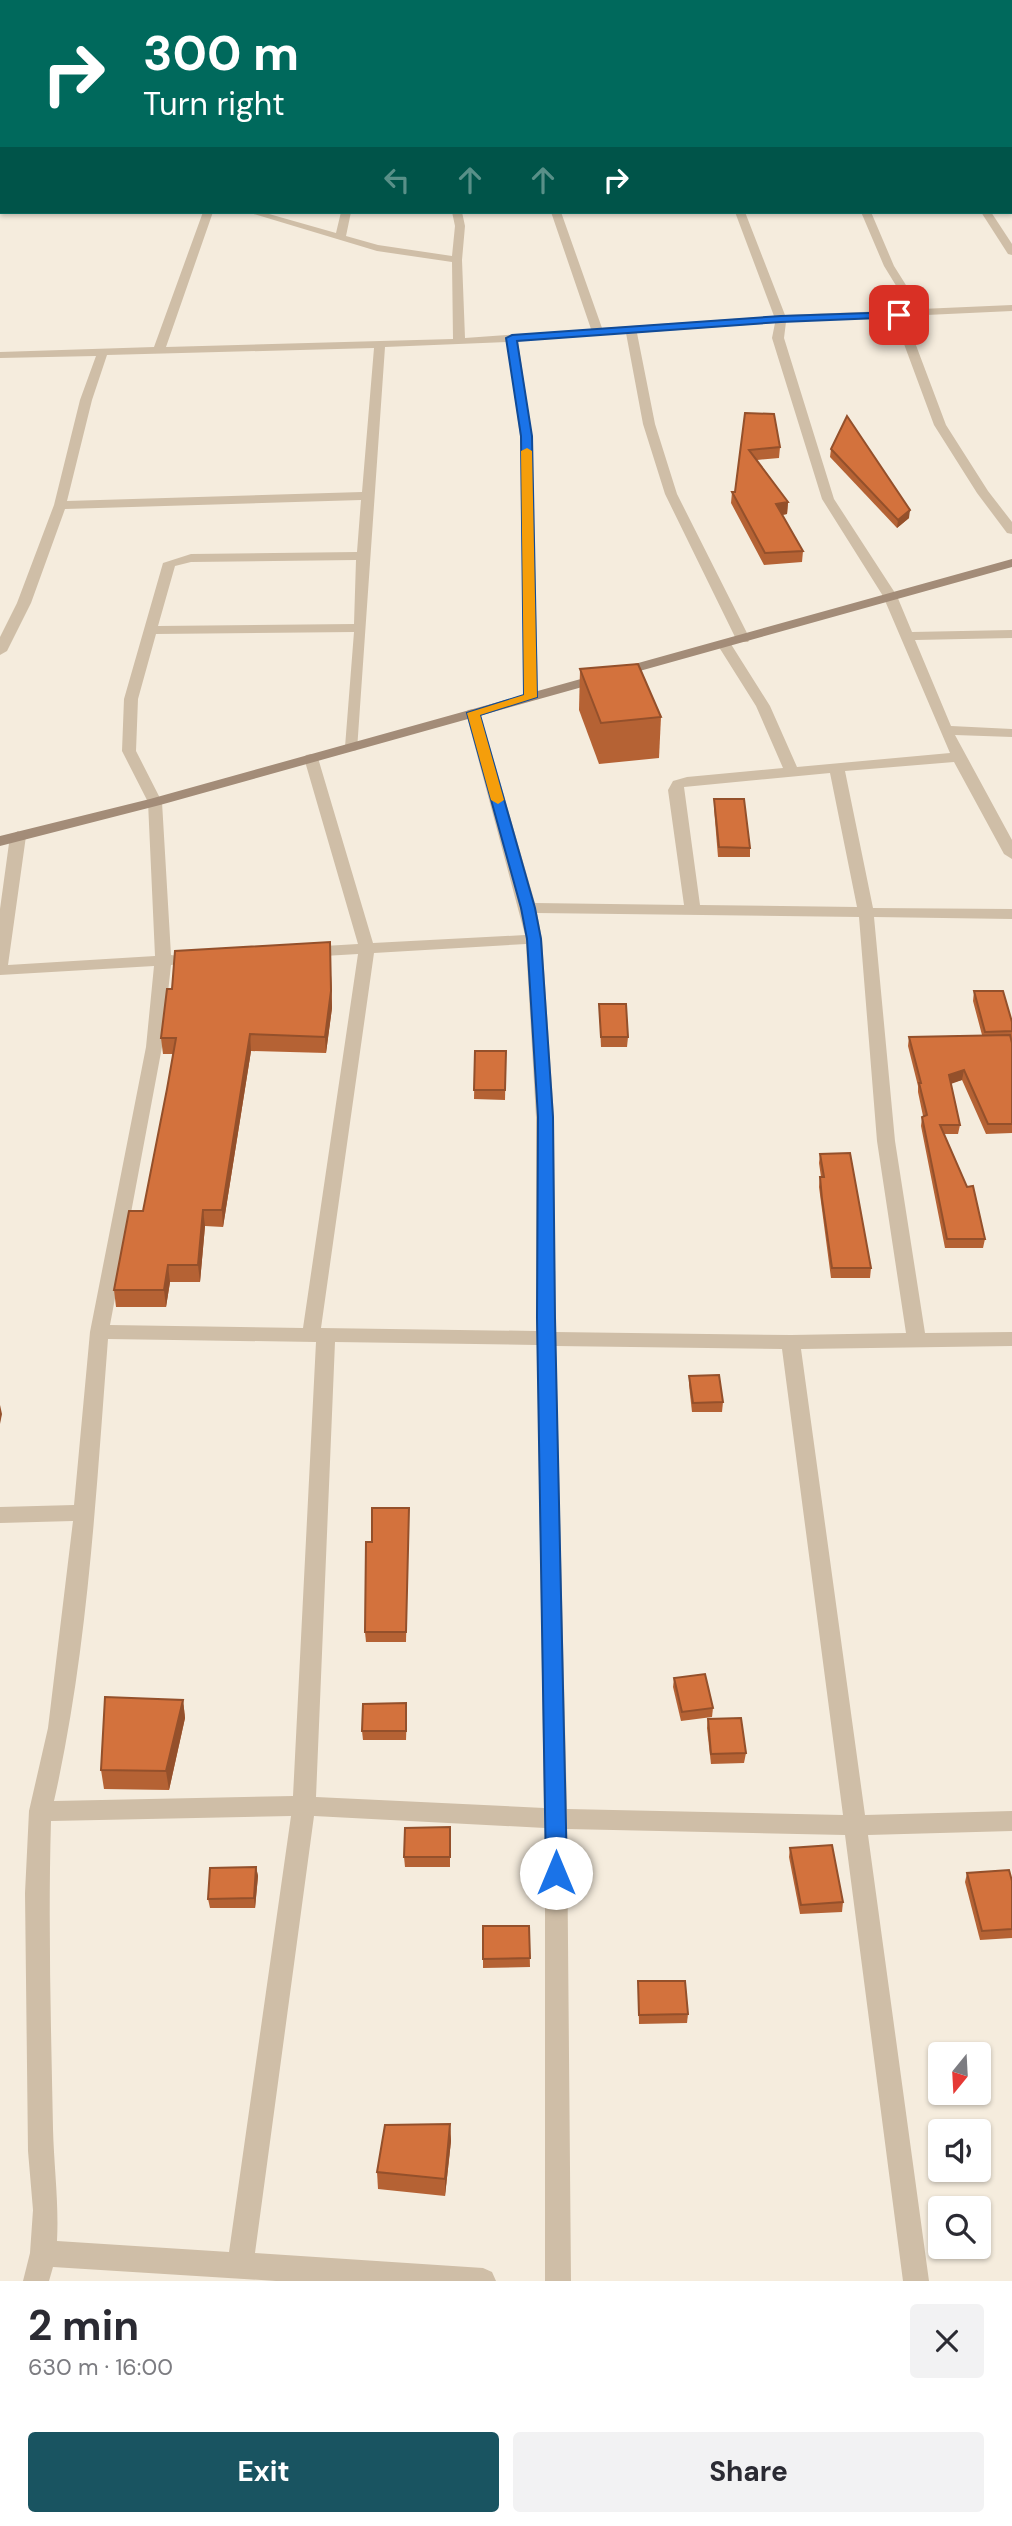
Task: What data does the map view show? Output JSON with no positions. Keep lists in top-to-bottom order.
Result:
{
  "north": "bottom",
  "page": {
    "turn": ["300 m", "Turn right"],
    "heading": ["2 min", "630 m · 16:00"],
    "buttons": ["Exit", "Share"]
  }
}
